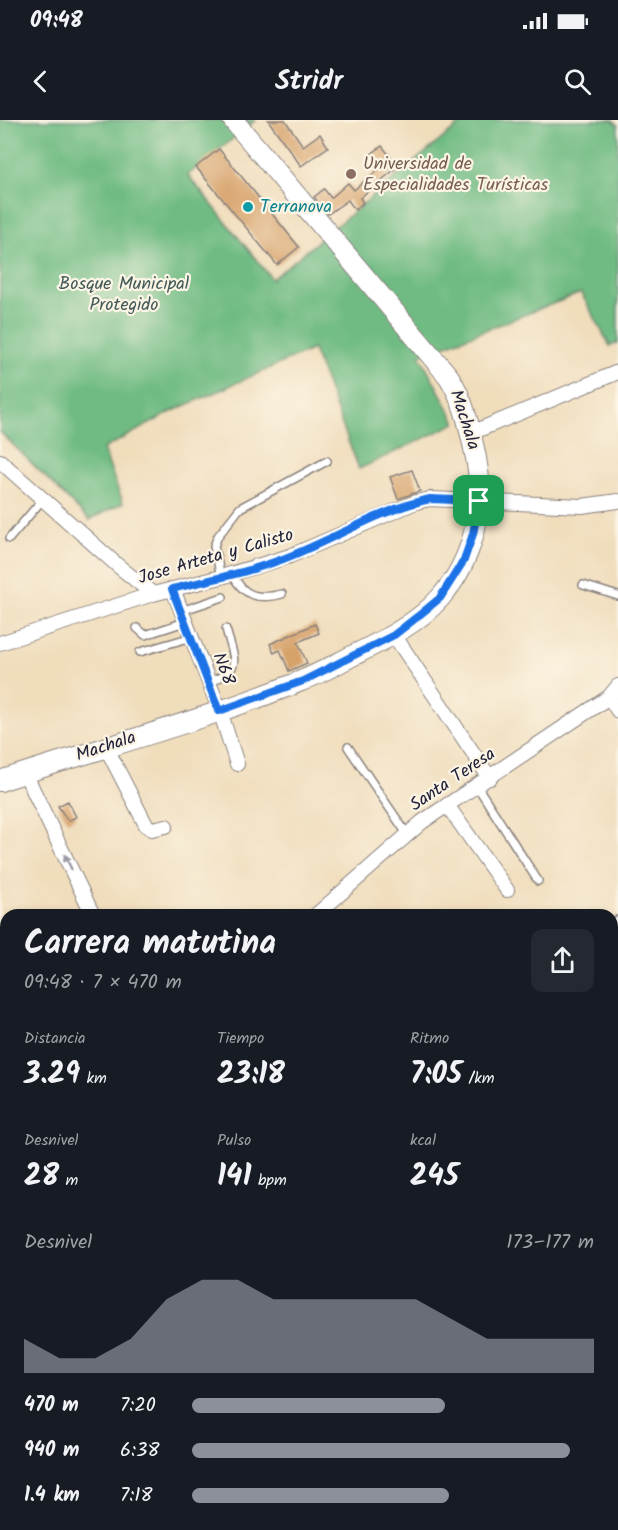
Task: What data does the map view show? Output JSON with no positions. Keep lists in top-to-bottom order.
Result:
{
  "streets": {
    "main road": ["Machala"],
    "street": ["Jose Arteta y Calisto", "N68", "Santa Teresa"]
  },
  "crossings": [
    ["Machala", "Jose Arteta y Calisto"],
    ["Machala", "N68"],
    ["Jose Arteta y Calisto", "N68"]
  ],
  "parks": ["Bosque Municipal Protegido"],
  "places": ["Universidad de Especialidades Turísticas", "Terranova"],
  "page": {
    "status": "09:48",
    "header": "Stridr",
    "heading": ["Carrera matutina", "09:48 · 7 × 470 m"],
    "stats": [
      ["Distancia", "3.29 km"],
      ["Tiempo", "23:18"],
      ["Ritmo", "7:05 /km"],
      ["Desnivel", "28 m"],
      ["Pulso", "141 bpm"],
      ["kcal", "245"]
    ],
    "chart": ["Desnivel", "173–177 m"],
    "list": [
      {
        "name": "470 m",
        "note": "7:20"
      },
      {
        "name": "940 m",
        "note": "6:38"
      },
      {
        "name": "1.4 km",
        "note": "7:18"
      }
    ]
  }
}
